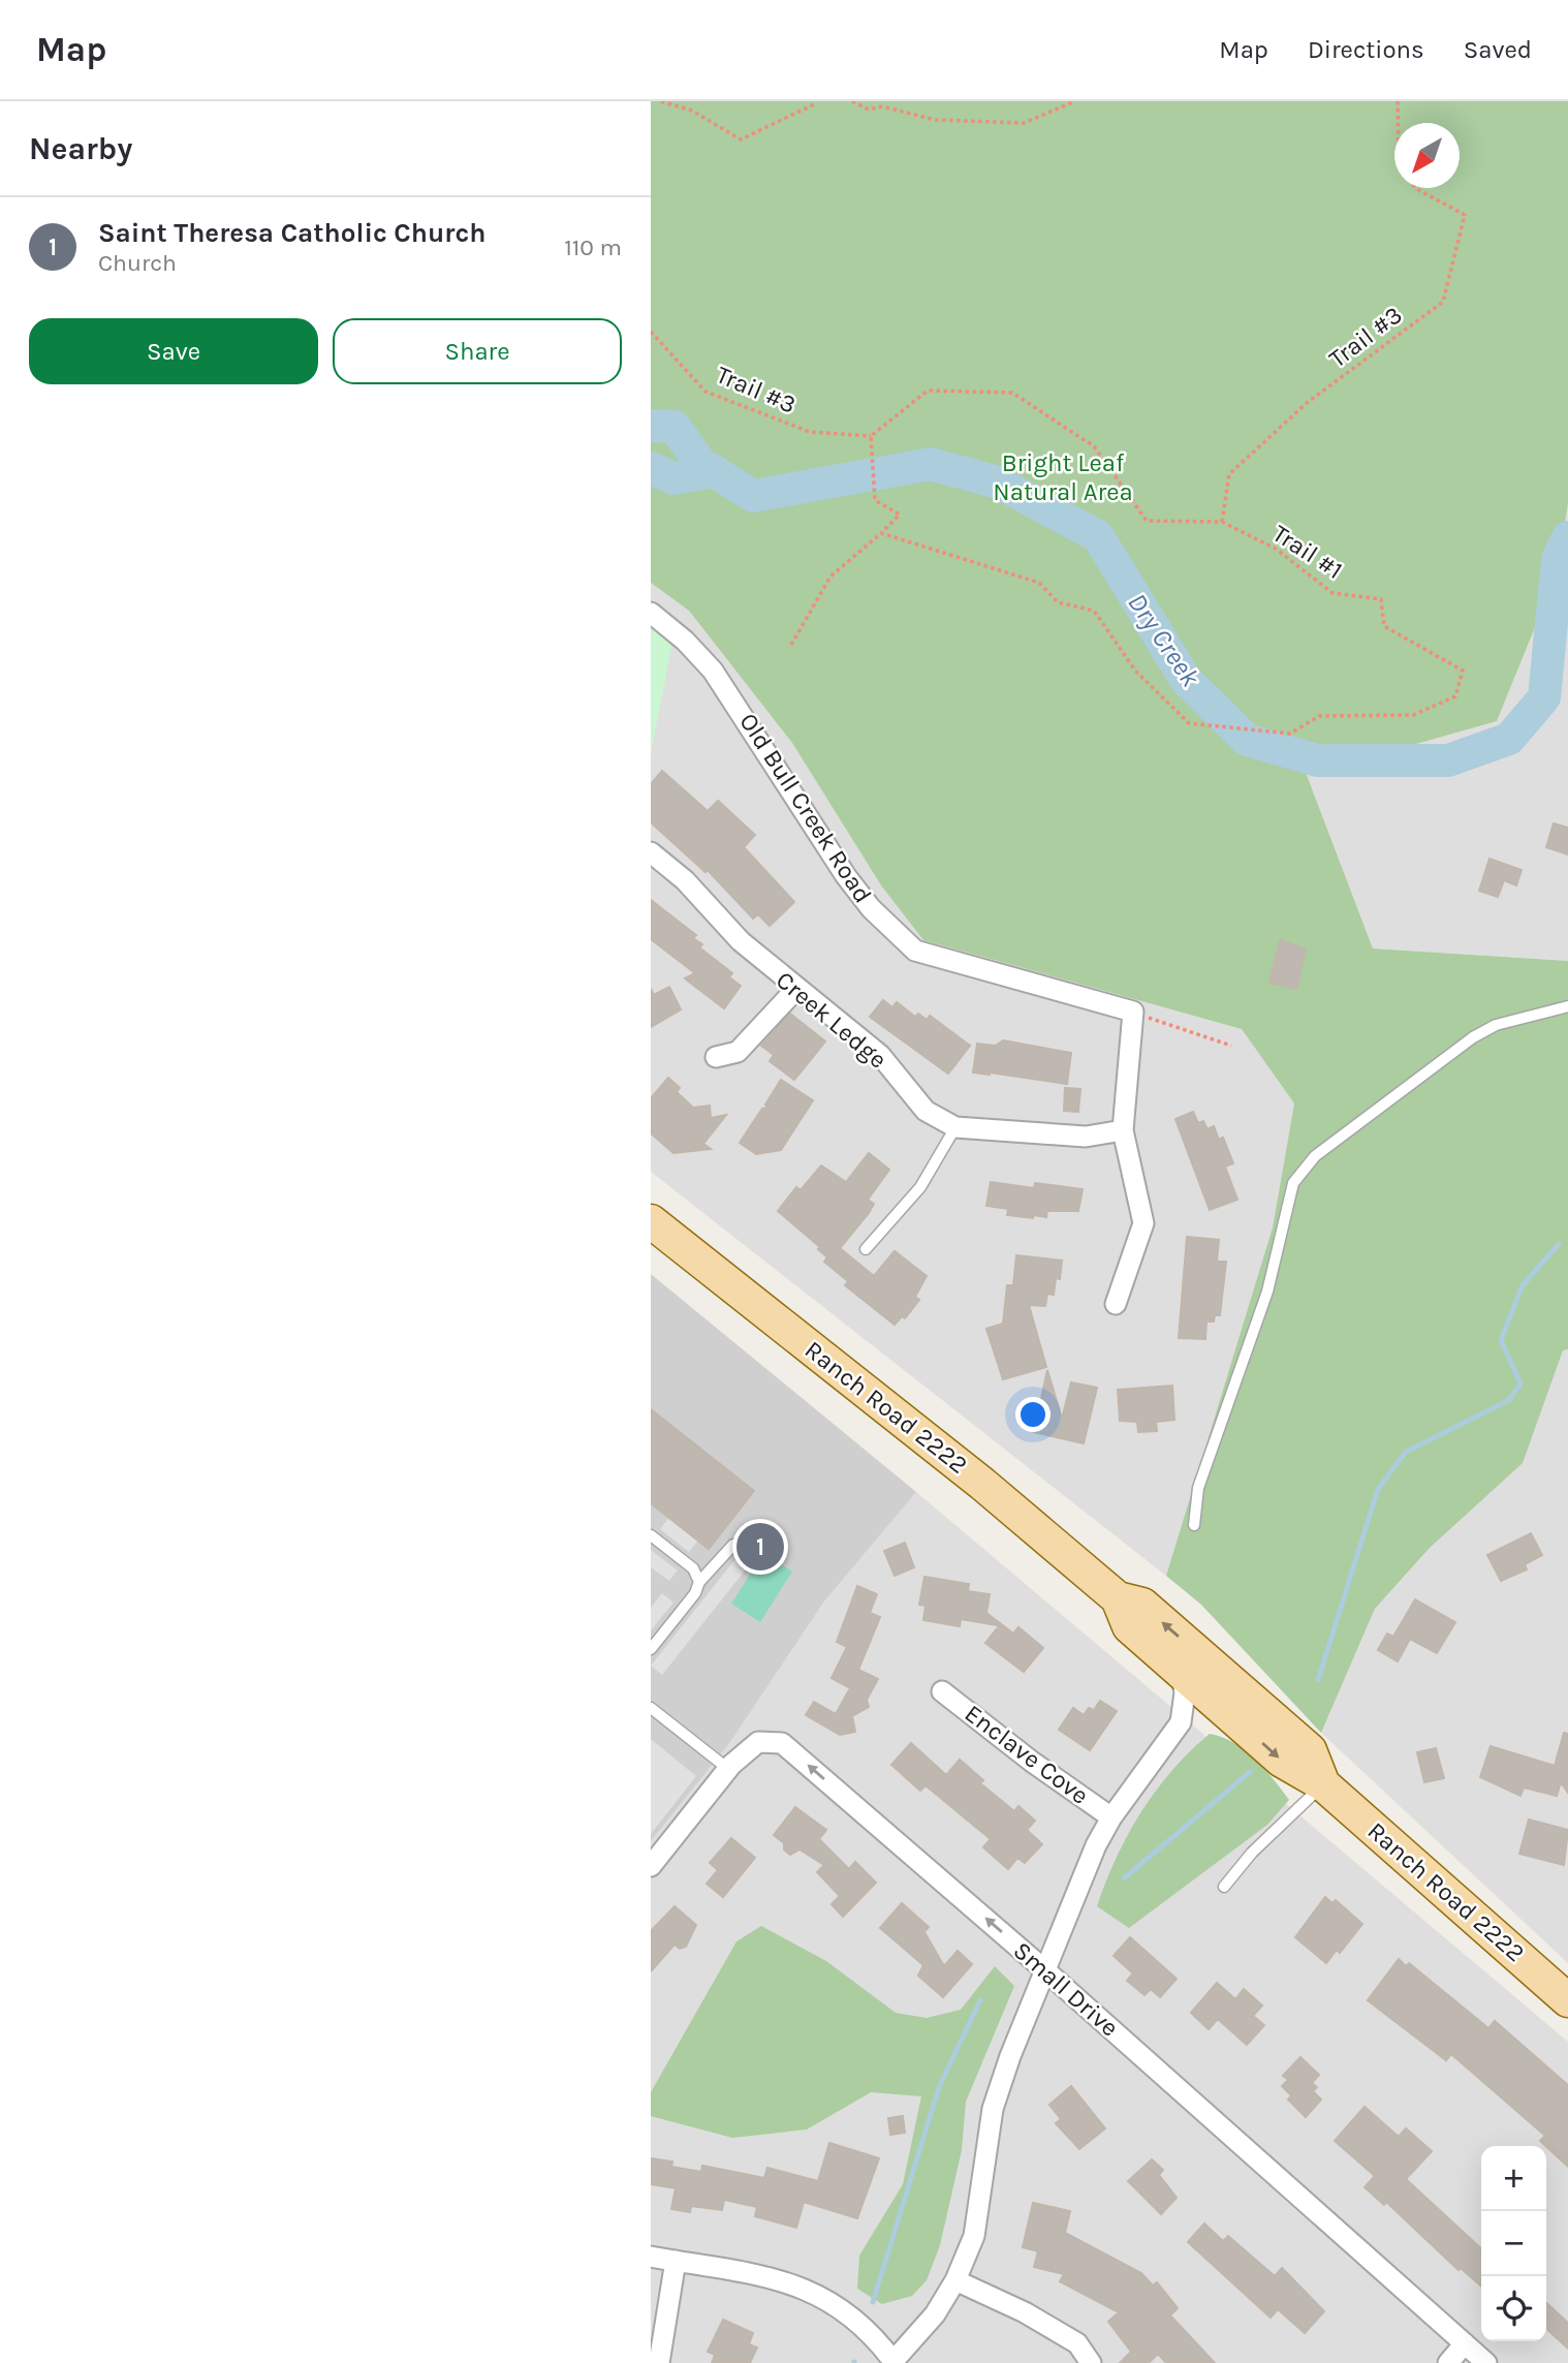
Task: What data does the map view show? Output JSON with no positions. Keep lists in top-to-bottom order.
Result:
{
  "streets": {
    "main road": ["Ranch Road 2222"],
    "street": [
      "Old Bull Creek Road",
      "Creek Ledge",
      "Enclave Cove",
      "Small Drive"
    ],
    "path": ["Trail #3", "Trail #1"]
  },
  "crossings": [
    ["Trail #3", "Trail #1"]
  ],
  "water": ["Dry Creek"],
  "parks": ["Bright Leaf Natural Area"],
  "north": "bottom left",
  "page": {
    "header": "Map",
    "nav": ["Map", "Directions", "Saved"],
    "heading": "Nearby",
    "list": [
      {
        "mark": "1",
        "name": "Saint Theresa Catholic Church",
        "note": "Church",
        "value": "110 m"
      }
    ],
    "buttons": ["Save", "Share"],
    "pins": "1",
    "map_buttons": ["+", "−"]
  }
}
